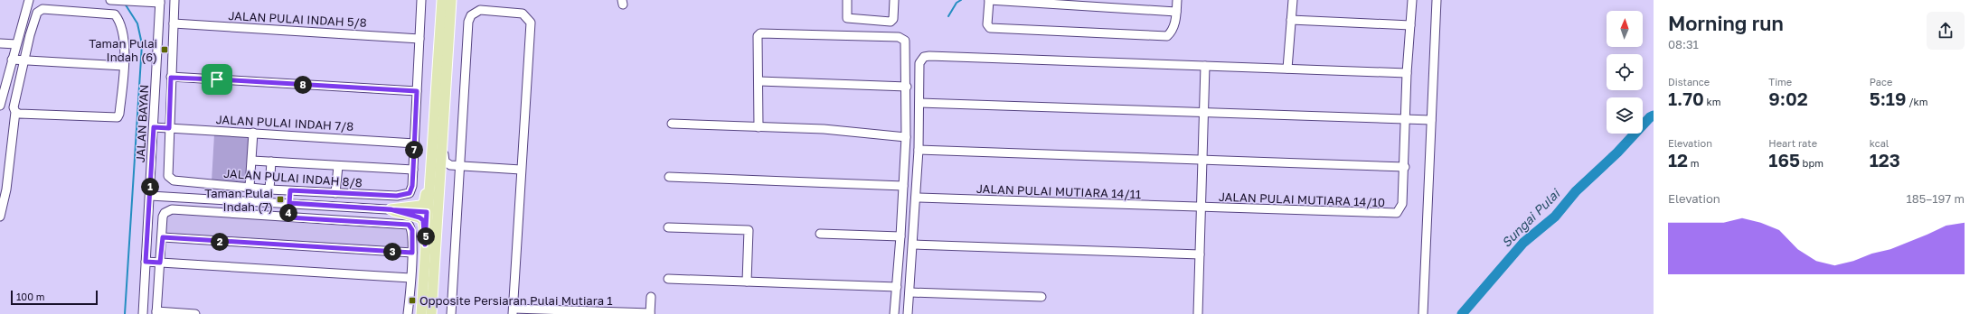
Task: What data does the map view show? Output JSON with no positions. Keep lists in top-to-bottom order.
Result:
{
  "streets": {
    "street": [
      "JALAN PULAI INDAH 5/8",
      "JALAN PULAI INDAH 7/8",
      "JALAN BAYAN",
      "JALAN PULAI INDAH 8/8",
      "JALAN PULAI MUTIARA 14/11",
      "JALAN PULAI MUTIARA 14/10"
    ]
  },
  "crossings": [
    ["JALAN PULAI INDAH 7/8", "JALAN BAYAN"],
    ["JALAN PULAI INDAH 7/8", "JALAN PULAI INDAH 8/8"],
    ["JALAN PULAI MUTIARA 14/11", "JALAN PULAI MUTIARA 14/10"]
  ],
  "water": ["Sungai Pulai"],
  "places": {
    "transit": ["Taman Pulai Indah (6)", "Taman Pulai Indah (7)", "Opposite Persiaran Pulai Mutiara 1"]
  },
  "scale_bar": "100 m",
  "north": "top",
  "page": {
    "heading": ["Morning run", "08:31"],
    "stats": [
      ["Distance", "1.70 km"],
      ["Time", "9:02"],
      ["Pace", "5:19 /km"],
      ["Elevation", "12 m"],
      ["Heart rate", "165 bpm"],
      ["kcal", "123"]
    ],
    "pins": [
      "8",
      "7",
      "1",
      "4",
      "5",
      "2",
      "3"
    ],
    "chart": ["Elevation", "185–197 m"],
    "scale": "100 m"
  }
}
